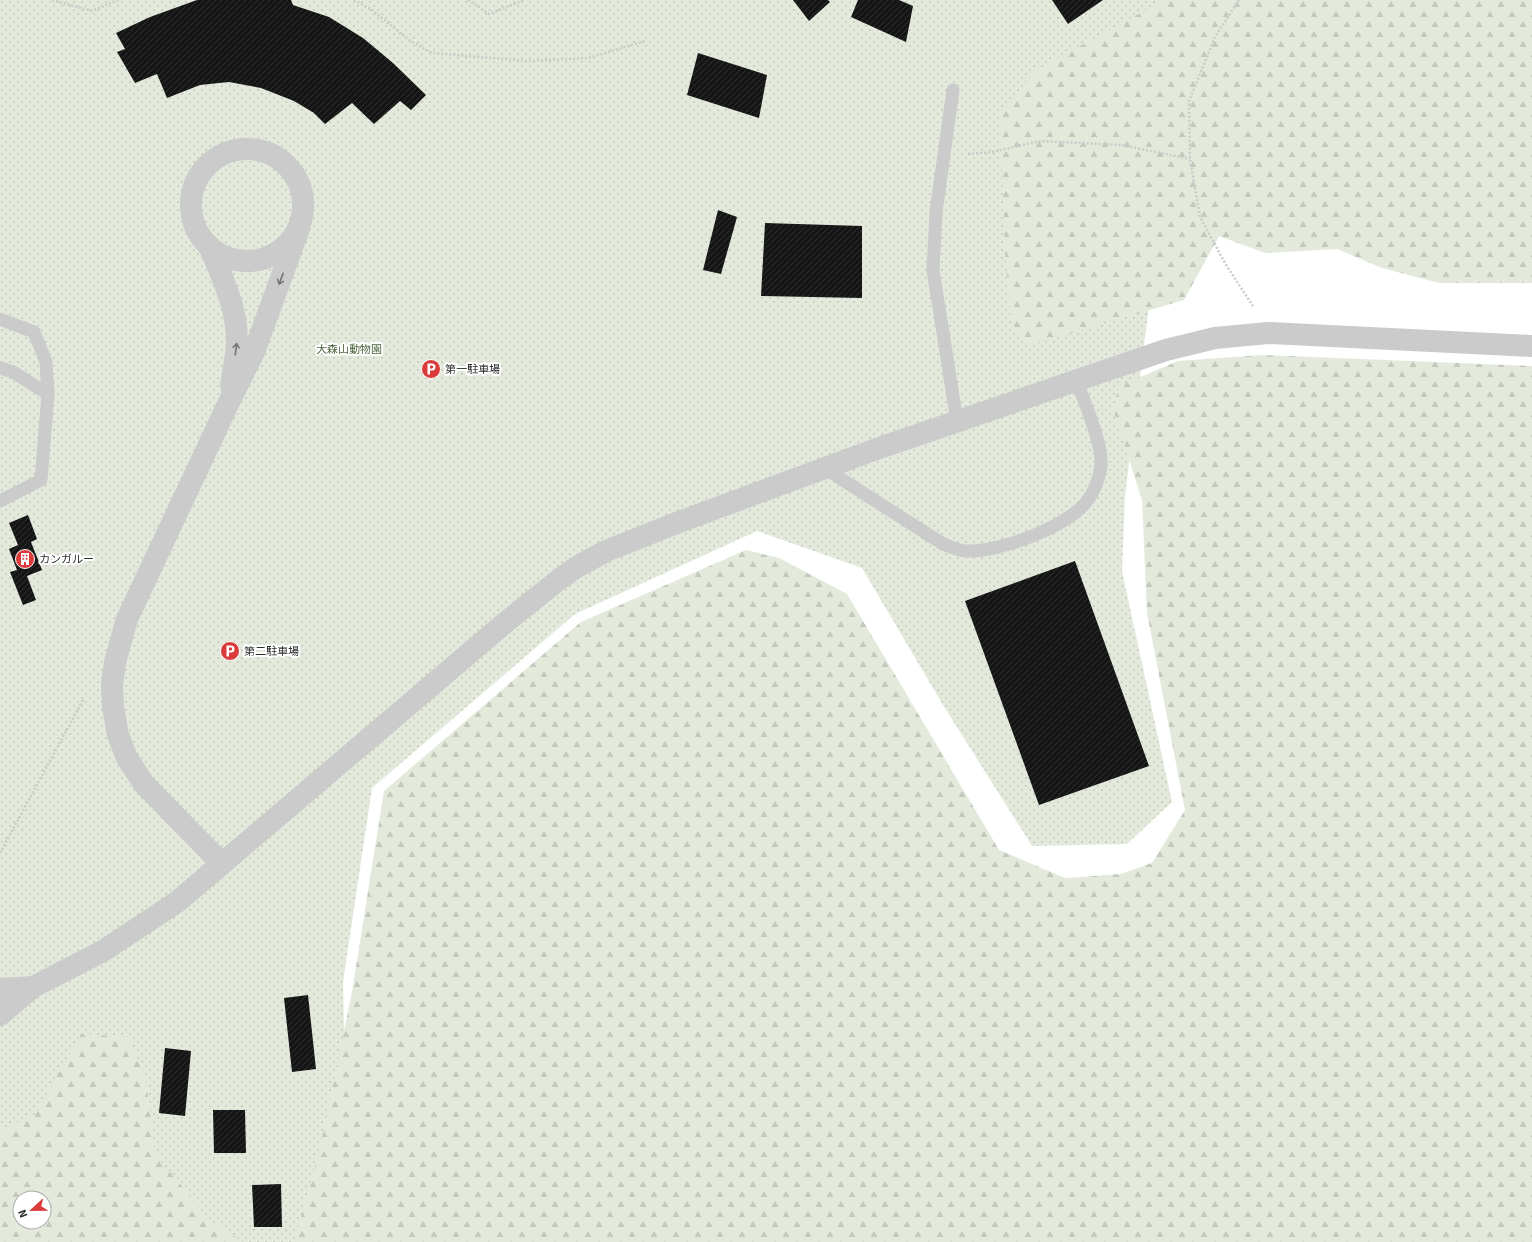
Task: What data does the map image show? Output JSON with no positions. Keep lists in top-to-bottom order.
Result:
{
  "parks": ["大森山動物園"],
  "places": {
    "parking": ["第一駐車場", "第二駐車場"],
    "building": ["カンガルー"]
  },
  "north": "left"
}
